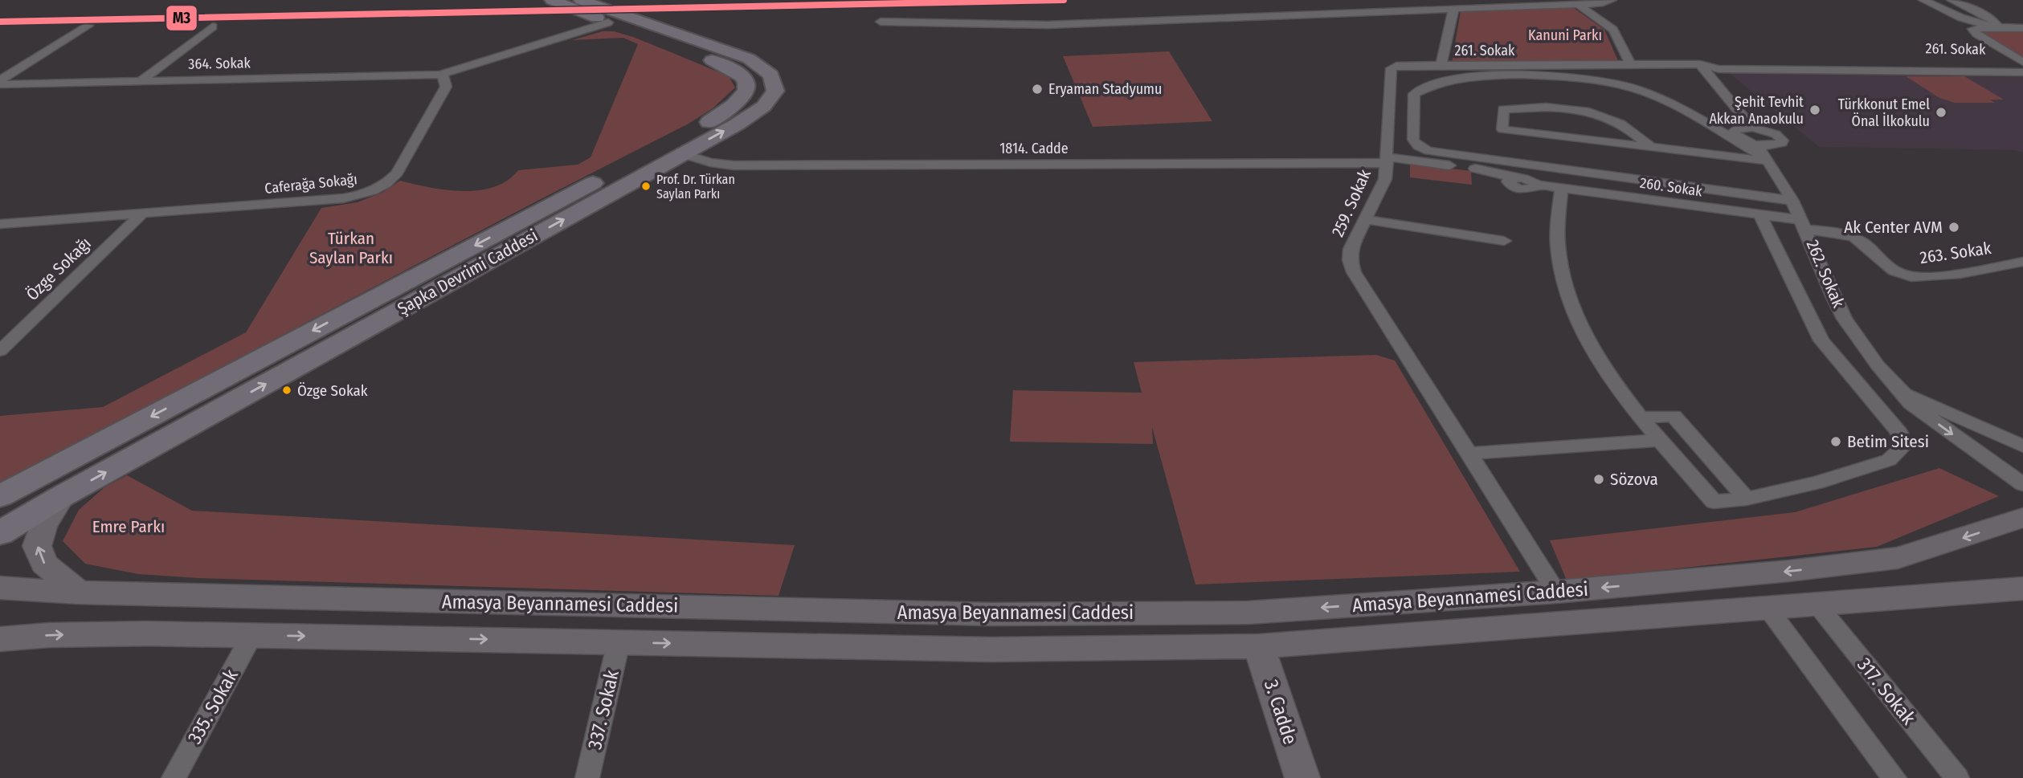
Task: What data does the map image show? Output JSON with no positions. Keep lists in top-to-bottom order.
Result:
{
  "streets": {
    "main road": ["Şapka Devrimi Caddesi", "Amasya Beyannamesi Caddesi", "3. Cadde"],
    "street": [
      "261. Sokak",
      "364. Sokak",
      "1814. Cadde",
      "Caferağa Sokağı",
      "260. Sokak",
      "259. Sokak",
      "263. Sokak",
      "Özge Sokağı",
      "262. Sokak",
      "317. Sokak",
      "335. Sokak",
      "337. Sokak"
    ]
  },
  "crossings": [
    ["261. Sokak", "259. Sokak"],
    ["364. Sokak", "Caferağa Sokağı"],
    ["1814. Cadde", "260. Sokak"],
    ["1814. Cadde", "259. Sokak"],
    ["1814. Cadde", "Şapka Devrimi Caddesi"],
    ["Caferağa Sokağı", "Özge Sokağı"],
    ["260. Sokak", "259. Sokak"],
    ["260. Sokak", "263. Sokak"],
    ["260. Sokak", "262. Sokak"],
    ["259. Sokak", "Amasya Beyannamesi Caddesi"],
    ["263. Sokak", "262. Sokak"],
    ["Amasya Beyannamesi Caddesi", "317. Sokak"],
    ["Amasya Beyannamesi Caddesi", "335. Sokak"],
    ["Amasya Beyannamesi Caddesi", "337. Sokak"],
    ["Amasya Beyannamesi Caddesi", "3. Cadde"]
  ],
  "parks": ["Kanuni Parkı", "Türkan Saylan Parkı", "Emre Parkı"],
  "places": [
    "Eryaman Stadyumu",
    "Şehit Tevhit Akkan Anaokulu",
    "Türkkonut Emel Önal İlkokulu",
    "Prof. Dr. Türkan Saylan Parkı",
    "Ak Center AVM",
    "Özge Sokak",
    "Betim Sitesi",
    "Sözova"
  ],
  "lines": ["transit line M3"]
}
